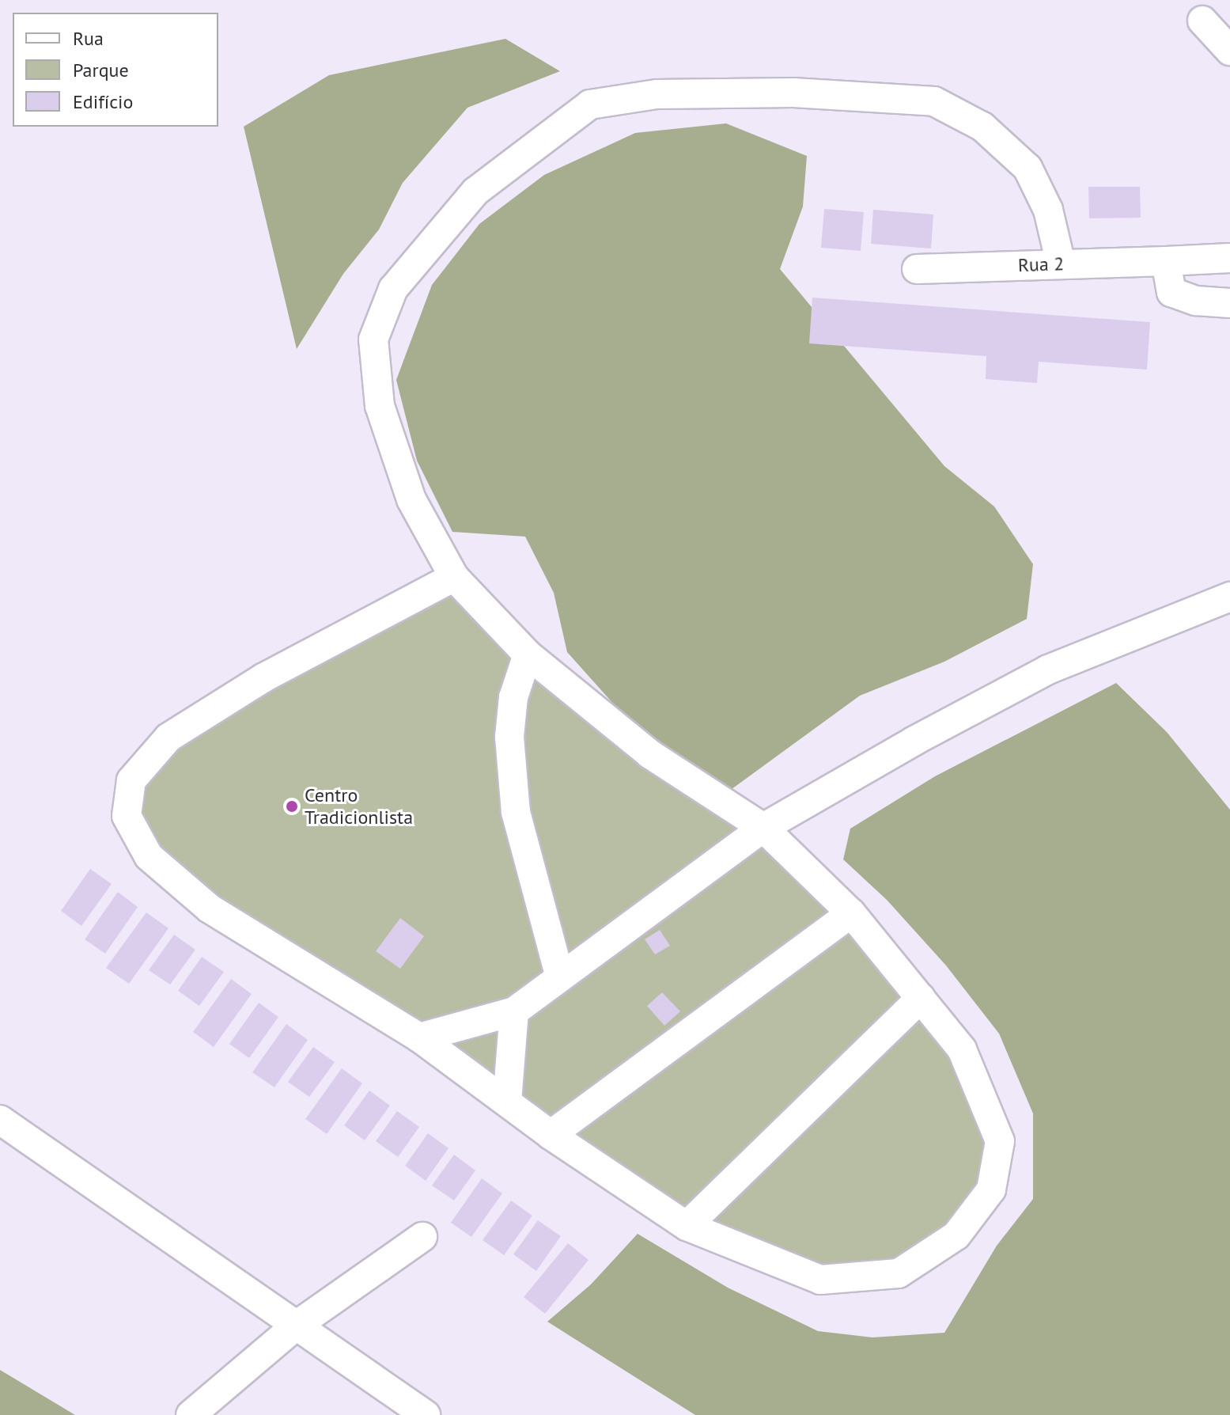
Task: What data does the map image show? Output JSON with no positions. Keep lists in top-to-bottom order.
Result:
{
  "streets": {
    "street": ["Rua 2"]
  },
  "places": ["Centro Tradicionlista"],
  "legend": ["Rua", "Parque", "Edifício"]
}
